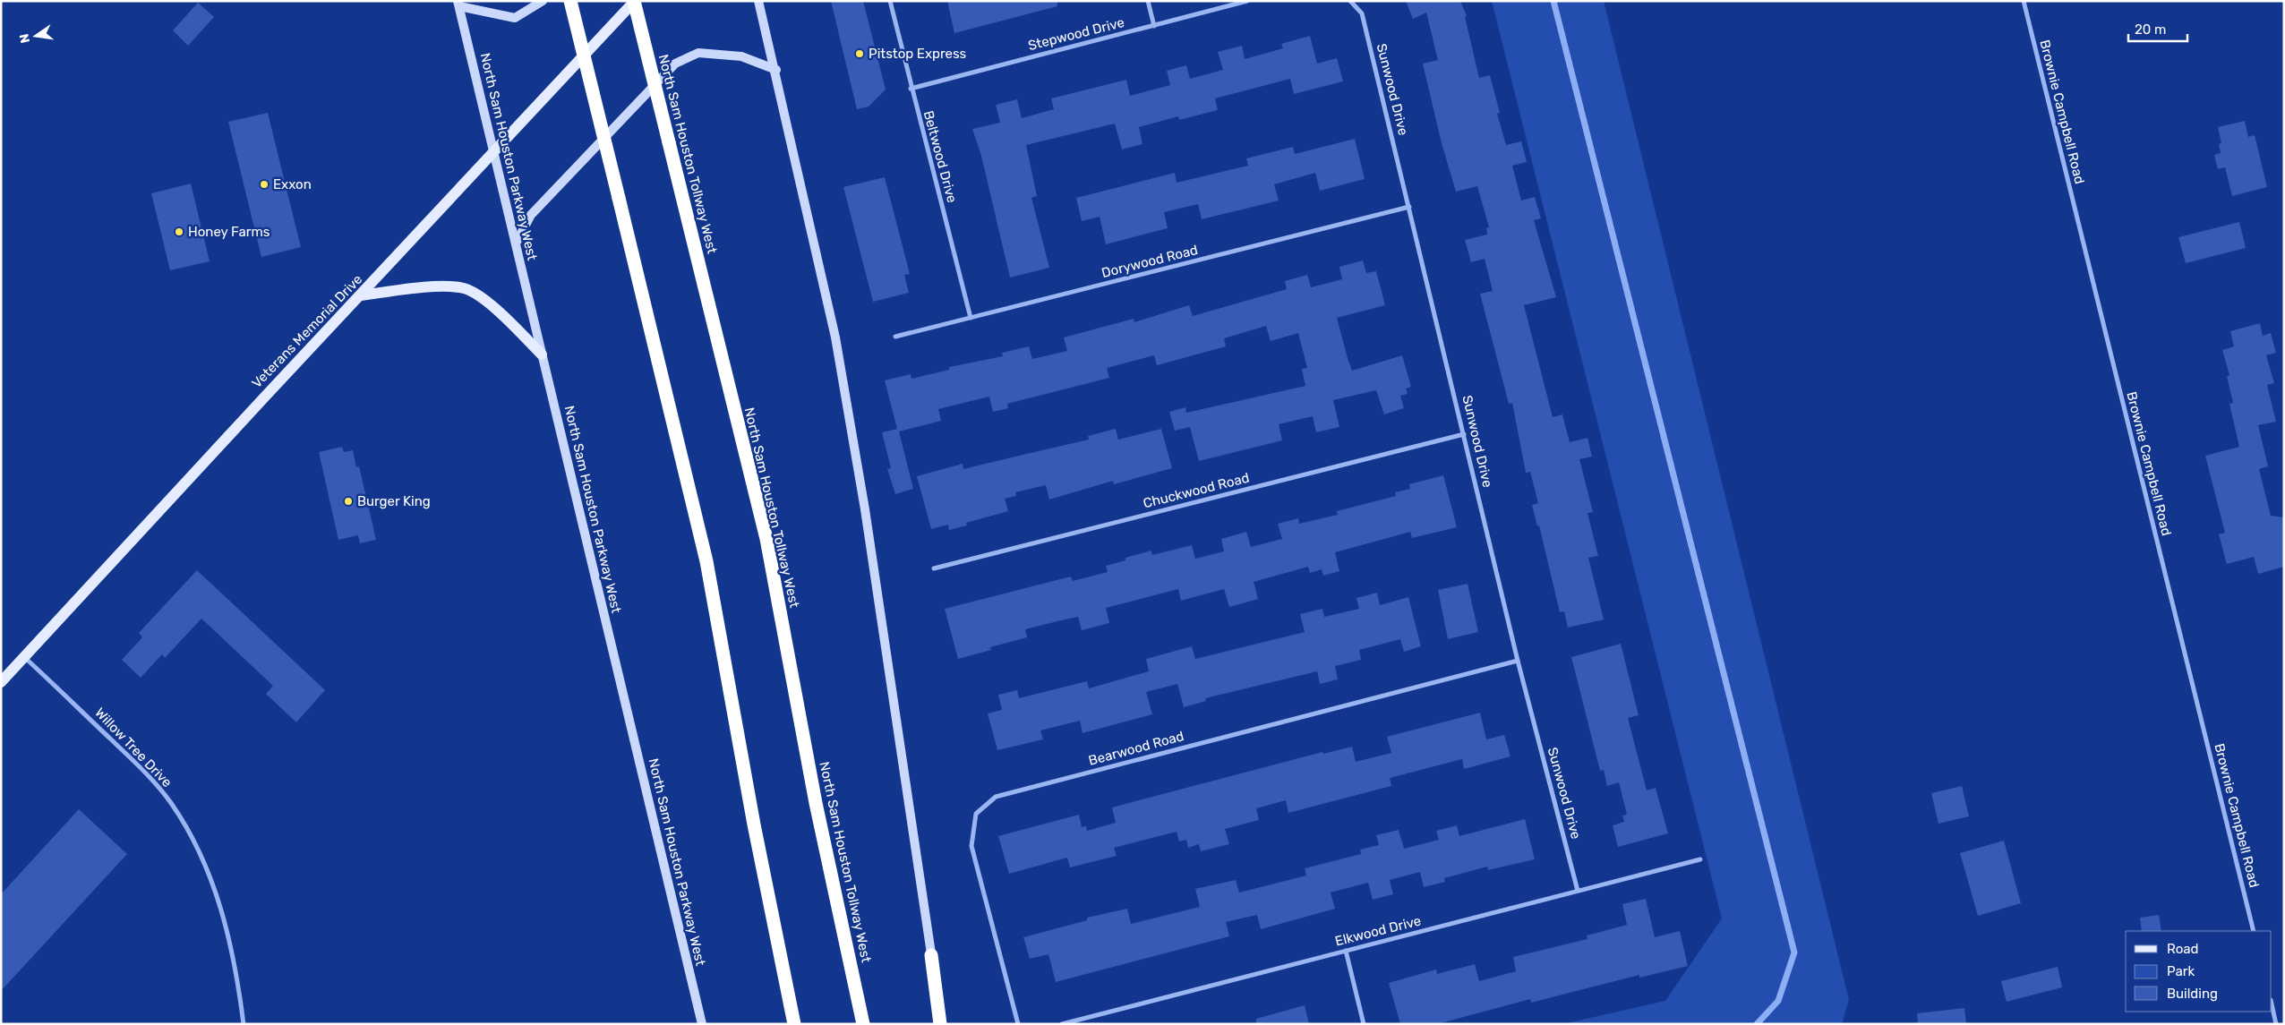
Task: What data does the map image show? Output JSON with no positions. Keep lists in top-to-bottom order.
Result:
{
  "streets": {
    "highway": ["North Sam Houston Tollway West"],
    "main road": ["North Sam Houston Parkway West", "Veterans Memorial Drive"],
    "street": [
      "Stepwood Drive",
      "Sunwood Drive",
      "Brownie Campbell Road",
      "Beltwood Drive",
      "Dorywood Road",
      "Chuckwood Road",
      "Willow Tree Drive",
      "Bearwood Road",
      "Elkwood Drive"
    ]
  },
  "crossings": [
    ["Stepwood Drive", "Beltwood Drive"],
    ["Sunwood Drive", "Dorywood Road"],
    ["Sunwood Drive", "Chuckwood Road"],
    ["Sunwood Drive", "Bearwood Road"],
    ["Sunwood Drive", "Elkwood Drive"],
    ["North Sam Houston Tollway West", "Veterans Memorial Drive"],
    ["North Sam Houston Parkway West", "Veterans Memorial Drive"],
    ["Beltwood Drive", "Dorywood Road"],
    ["Veterans Memorial Drive", "Willow Tree Drive"]
  ],
  "places": [
    "Pitstop Express",
    "Exxon",
    "Honey Farms",
    "Burger King"
  ],
  "legend": ["Road", "Park", "Building"],
  "scale_bar": "20 m",
  "north": "left"
}
